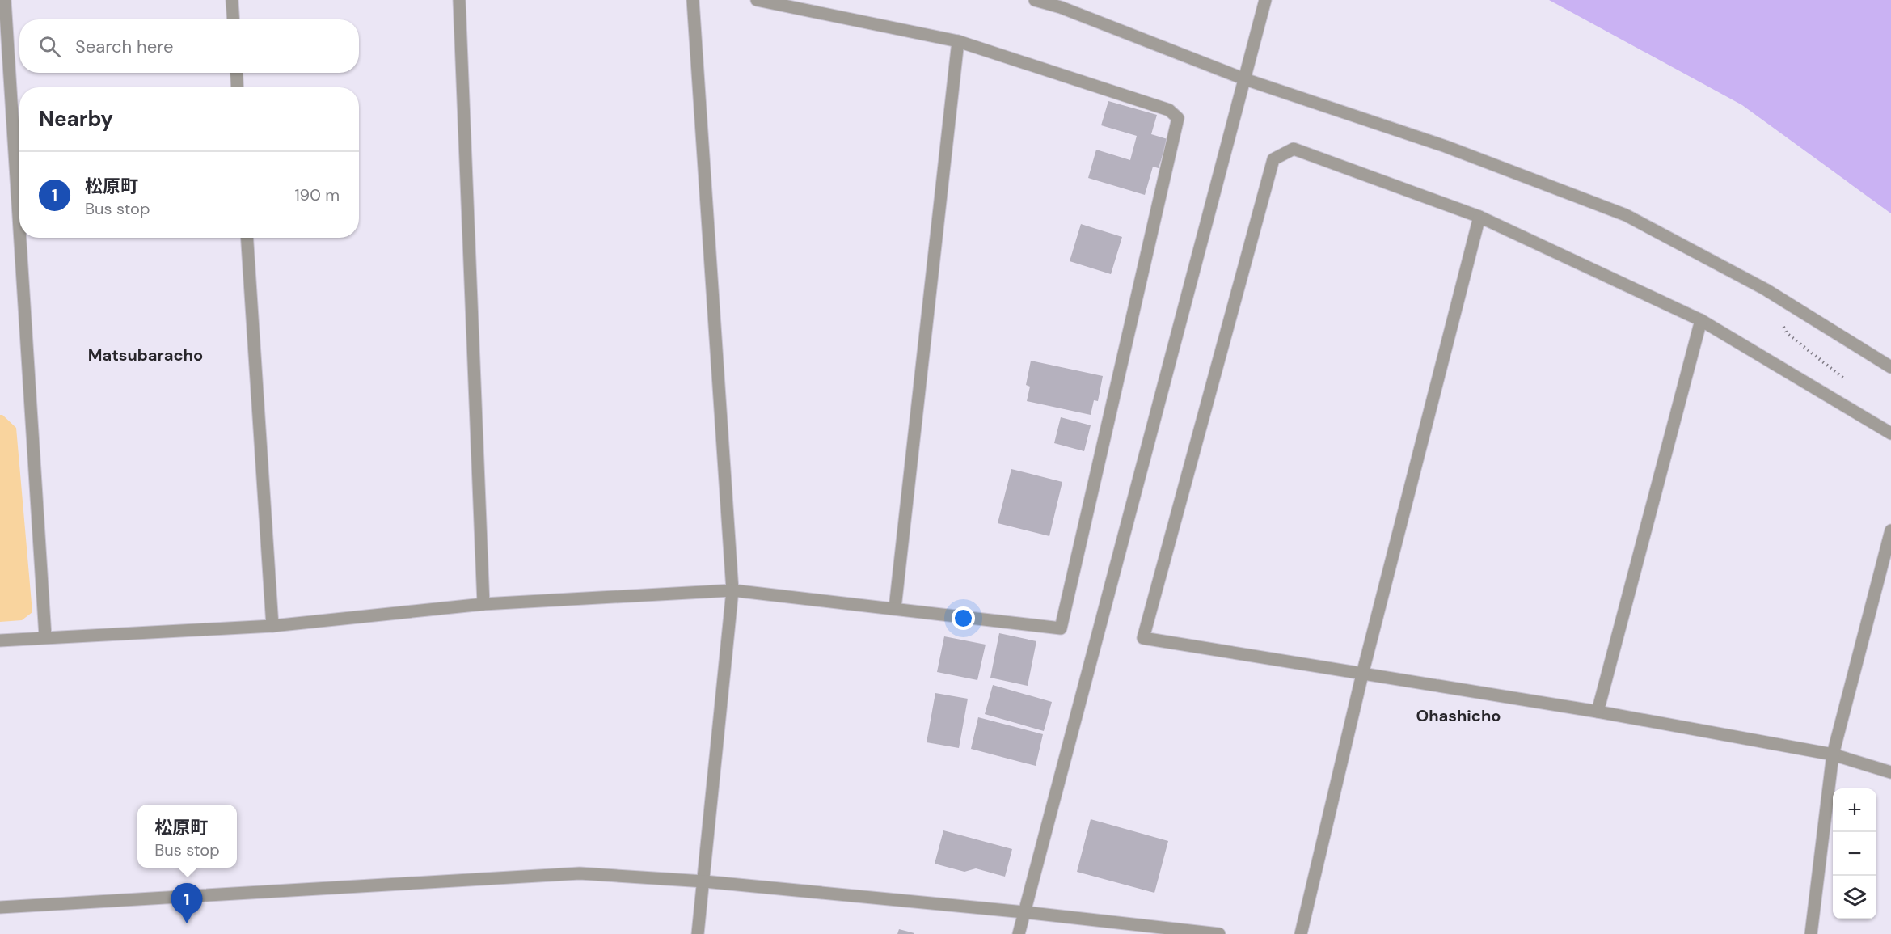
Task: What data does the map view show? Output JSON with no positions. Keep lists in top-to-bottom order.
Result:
{
  "districts": ["Matsubaracho", "Ohashicho"],
  "page": {
    "search": "Search here",
    "heading": "Nearby",
    "list": [
      {
        "mark": "1",
        "name": "松原町",
        "note": "Bus stop",
        "value": "190 m"
      }
    ],
    "map_buttons": ["+", "−"],
    "popup": ["松原町", "Bus stop"],
    "pins": "1"
  }
}
